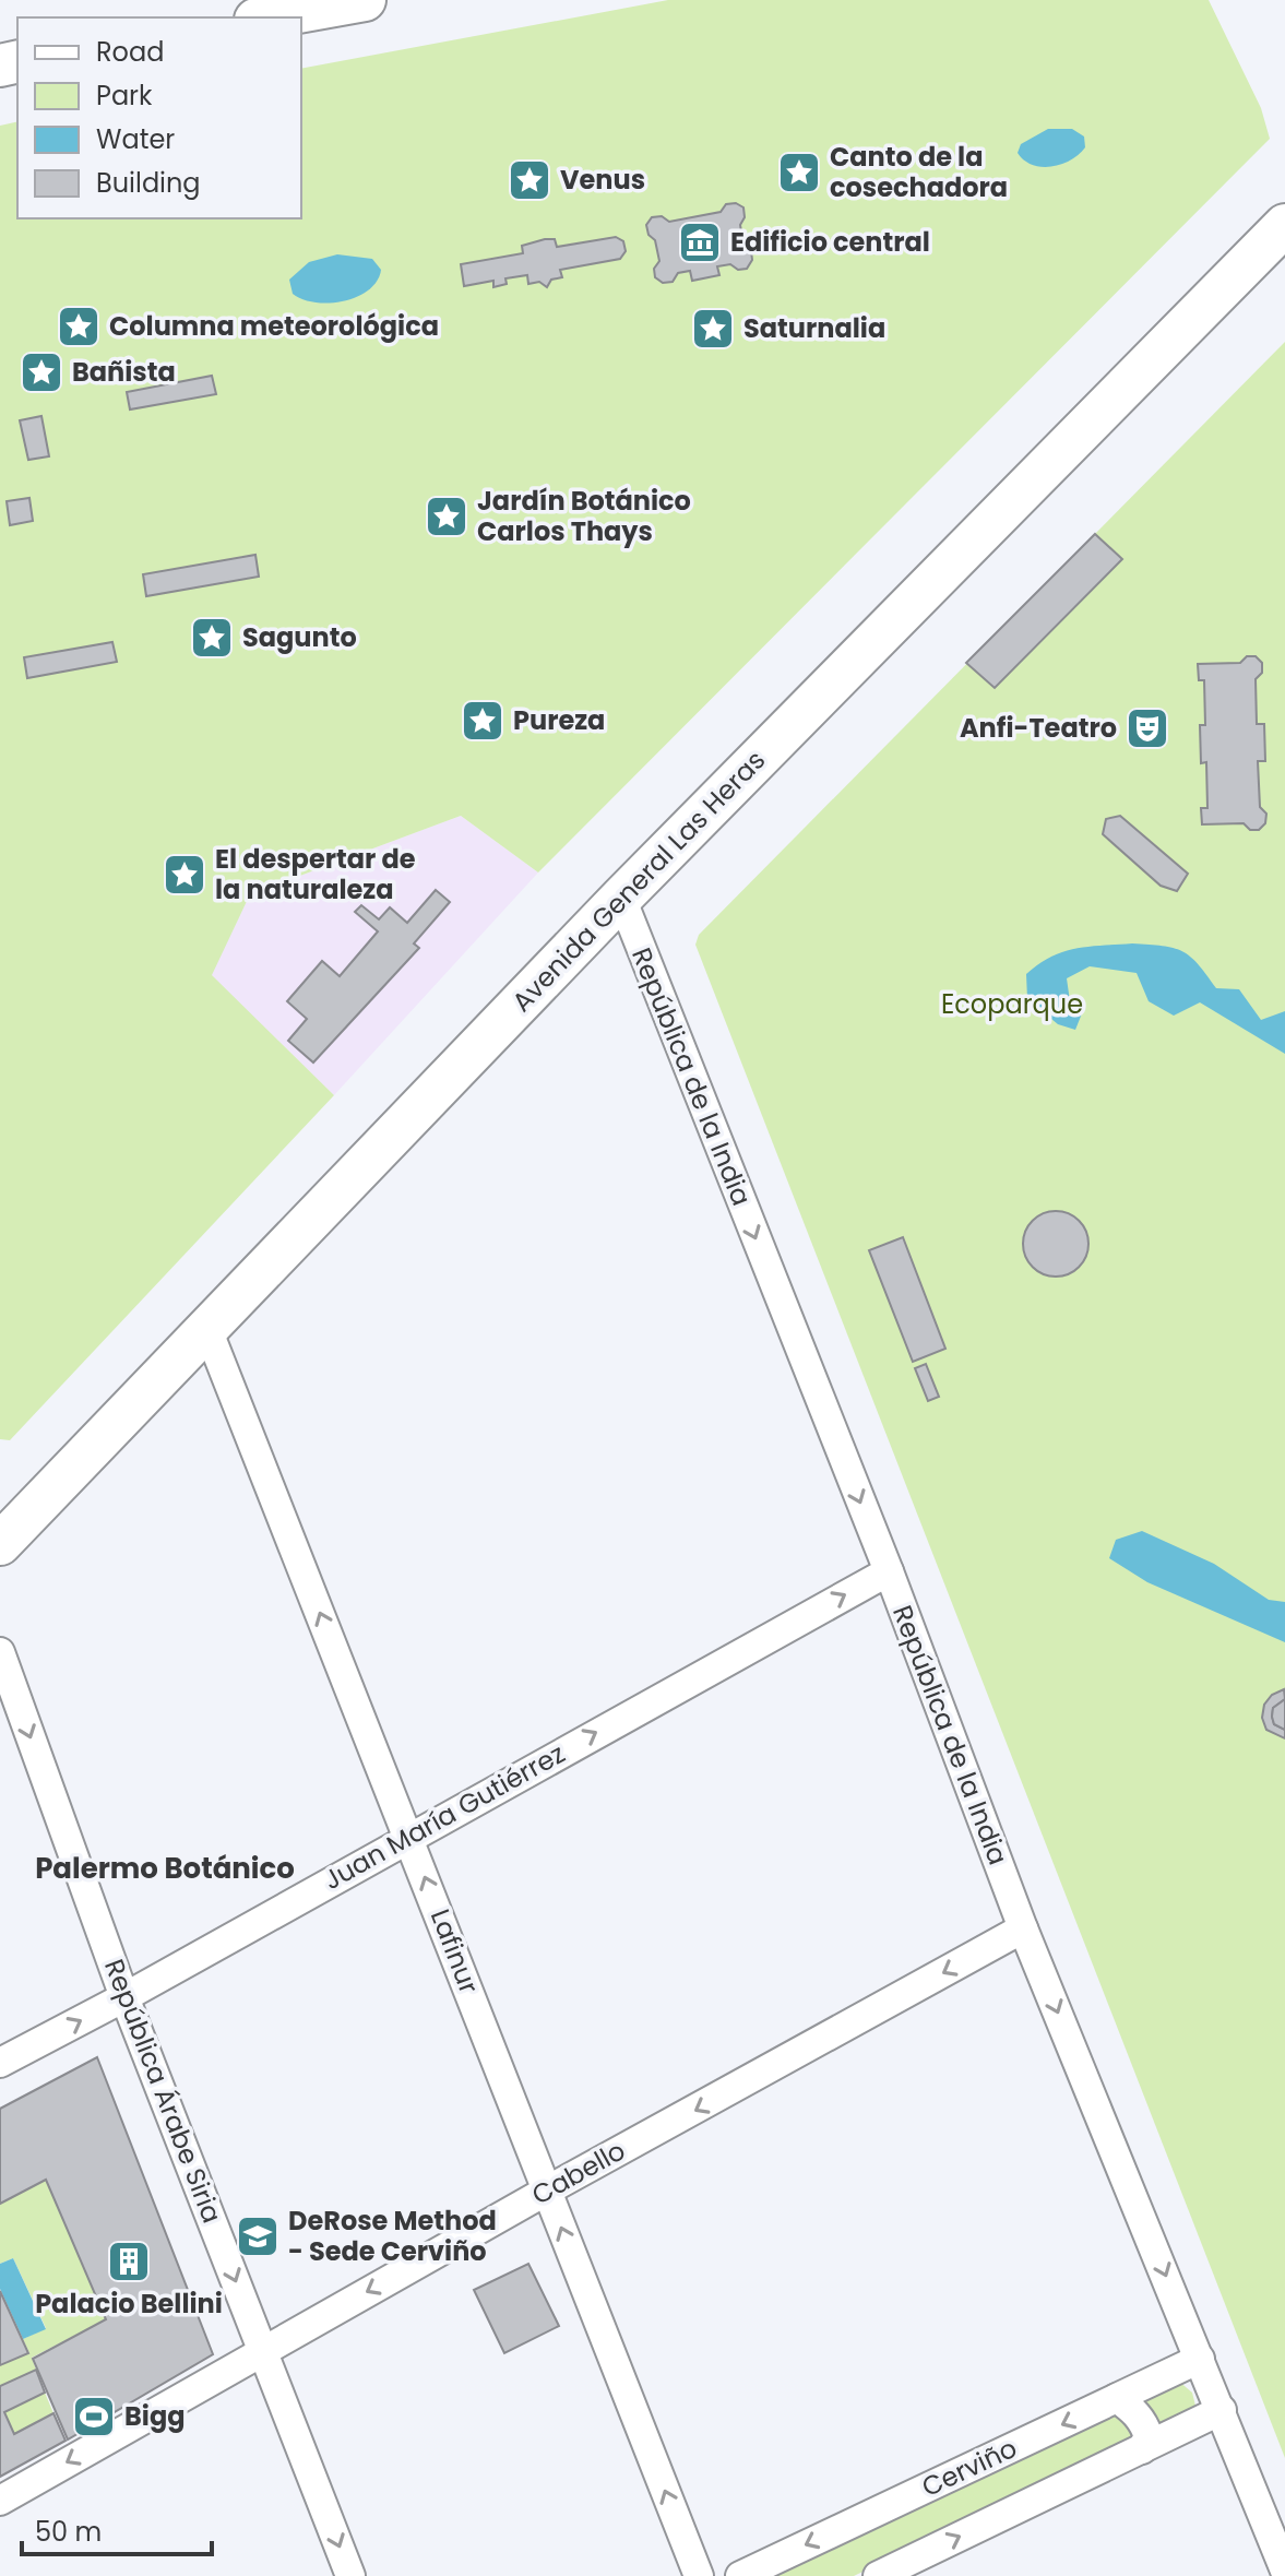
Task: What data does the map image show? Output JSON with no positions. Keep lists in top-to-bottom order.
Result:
{
  "streets": {
    "main road": ["Avenida General Las Heras"],
    "street": [
      "República de la India",
      "Juan María Gutiérrez",
      "Lafinur",
      "República Árabe Siria",
      "Cabello",
      "Cerviño"
    ]
  },
  "crossings": [
    ["Avenida General Las Heras", "República de la India"],
    ["Avenida General Las Heras", "Lafinur"],
    ["República de la India", "Juan María Gutiérrez"],
    ["República de la India", "Cabello"],
    ["República de la India", "Cerviño"],
    ["Juan María Gutiérrez", "Lafinur"],
    ["Juan María Gutiérrez", "República Árabe Siria"],
    ["Lafinur", "Cabello"],
    ["República Árabe Siria", "Cabello"]
  ],
  "one_way": [
    "República de la India",
    "Juan María Gutiérrez",
    "Lafinur",
    "República Árabe Siria",
    "Cabello"
  ],
  "districts": ["Palermo Botánico"],
  "parks": ["Ecoparque"],
  "places": {
    "place": [
      "Canto de la cosechadora",
      "Venus",
      "Columna meteorológica",
      "Saturnalia",
      "Bañista",
      "Jardín Botánico Carlos Thays",
      "Sagunto",
      "Pureza",
      "El despertar de la naturaleza"
    ],
    "museum": ["Edificio central"],
    "theatre": ["Anfi-Teatro"],
    "school or university": ["DeRose Method - Sede Cerviño"],
    "building": ["Palacio Bellini"],
    "sports": ["Bigg"]
  },
  "legend": [
    "Road",
    "Park",
    "Water",
    "Building"
  ],
  "scale_bar": "50 m"
}
